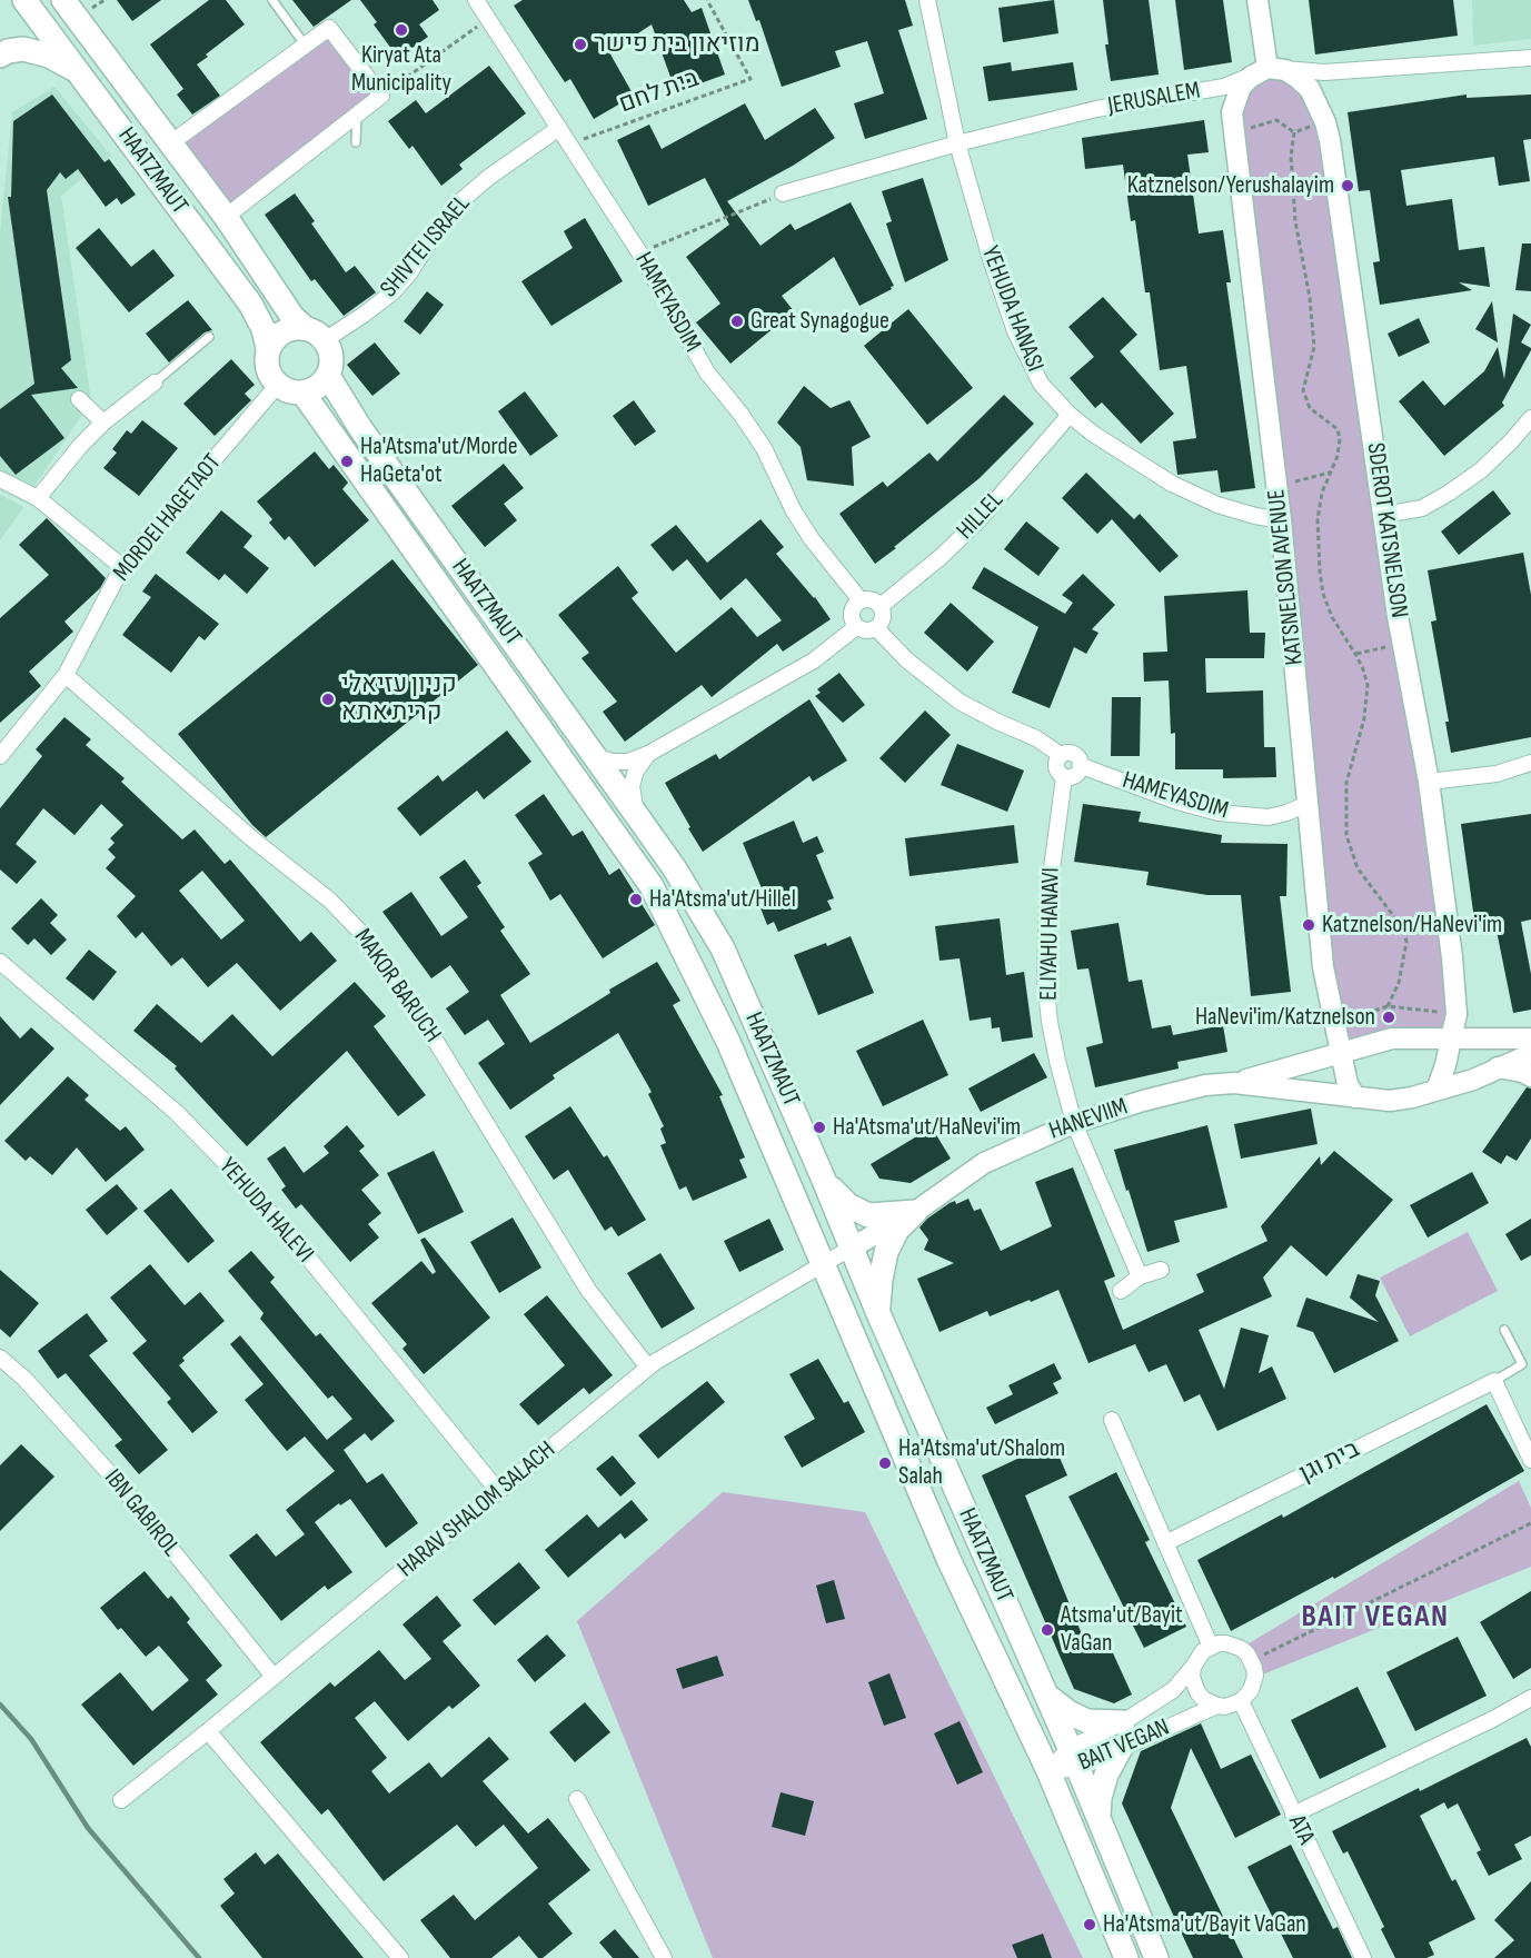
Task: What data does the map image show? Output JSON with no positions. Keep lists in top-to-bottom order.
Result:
{
  "streets": {
    "main road": ["HAATZMAUT"],
    "street": [
      "JERUSALEM",
      "SHIVTEI ISRAEL",
      "HAMEYASDIM",
      "YEHUDA HANASI",
      "HILLEL",
      "MORDEI HAGETAOT",
      "SDEROT KATSNELSON",
      "KATSNELSON AVENUE",
      "ELIYAHU HANAVI",
      "MAKOR BARUCH",
      "HANEVIIM",
      "YEHUDA HALEVI",
      "בית וגן",
      "HARAV SHALOM SALACH",
      "IBN GABIROL",
      "BAIT VEGAN",
      "ATA"
    ],
    "path": ["בית לחם"]
  },
  "crossings": [
    ["בית לחם", "HAMEYASDIM"],
    ["JERUSALEM", "YEHUDA HANASI"],
    ["JERUSALEM", "SDEROT KATSNELSON"],
    ["JERUSALEM", "KATSNELSON AVENUE"],
    ["HAATZMAUT", "SHIVTEI ISRAEL"],
    ["HAATZMAUT", "MORDEI HAGETAOT"],
    ["HAATZMAUT", "HANEVIIM"],
    ["HAATZMAUT", "HARAV SHALOM SALACH"],
    ["HAATZMAUT", "BAIT VEGAN"],
    ["SHIVTEI ISRAEL", "HAMEYASDIM"],
    ["SHIVTEI ISRAEL", "MORDEI HAGETAOT"],
    ["HAMEYASDIM", "HILLEL"],
    ["HAMEYASDIM", "KATSNELSON AVENUE"],
    ["HAMEYASDIM", "ELIYAHU HANAVI"],
    ["YEHUDA HANASI", "HILLEL"],
    ["YEHUDA HANASI", "KATSNELSON AVENUE"],
    ["MORDEI HAGETAOT", "MAKOR BARUCH"],
    ["SDEROT KATSNELSON", "KATSNELSON AVENUE"],
    ["SDEROT KATSNELSON", "HANEVIIM"],
    ["KATSNELSON AVENUE", "HANEVIIM"],
    ["ELIYAHU HANAVI", "HANEVIIM"],
    ["MAKOR BARUCH", "HARAV SHALOM SALACH"],
    ["HANEVIIM", "HARAV SHALOM SALACH"],
    ["YEHUDA HALEVI", "HARAV SHALOM SALACH"],
    ["HARAV SHALOM SALACH", "IBN GABIROL"],
    ["BAIT VEGAN", "ATA"]
  ],
  "districts": ["BAIT VEGAN"],
  "places": [
    "Kiryat Ata Municipality",
    "מוזיאון בית פישר",
    "Katznelson/Yerushalayim",
    "Great Synagogue",
    "Ha'Atsma'ut/Morde HaGeta'ot",
    "קניון עזיאלי קרית אתא",
    "Ha'Atsma'ut/Hillel",
    "Katznelson/HaNevi'im",
    "HaNevi'im/Katznelson",
    "Ha'Atsma'ut/HaNevi'im",
    "Ha'Atsma'ut/Shalom Salah",
    "Atsma'ut/Bayit VaGan",
    "Ha'Atsma'ut/Bayit VaGan"
  ]
}
